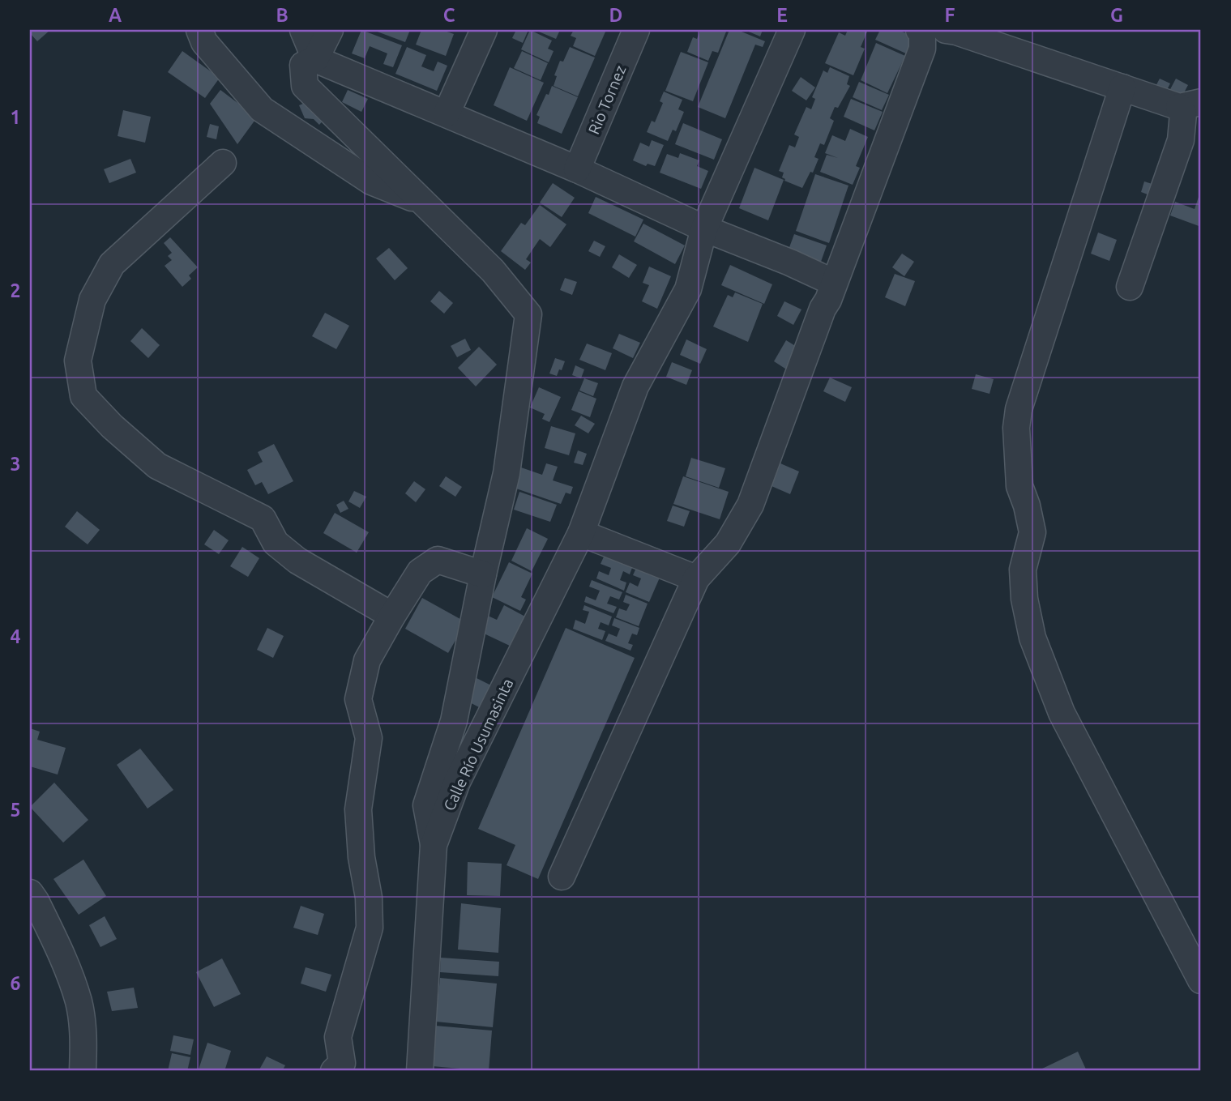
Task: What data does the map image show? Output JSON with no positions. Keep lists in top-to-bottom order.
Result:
{
  "streets": {
    "street": ["Rio Tornez", "Calle Río Usumasinta"]
  },
  "grid": {
    "columns": [
      "A",
      "B",
      "C",
      "D",
      "E",
      "F",
      "G"
    ],
    "rows": [
      "1",
      "2",
      "3",
      "4",
      "5",
      "6"
    ]
  }
}
